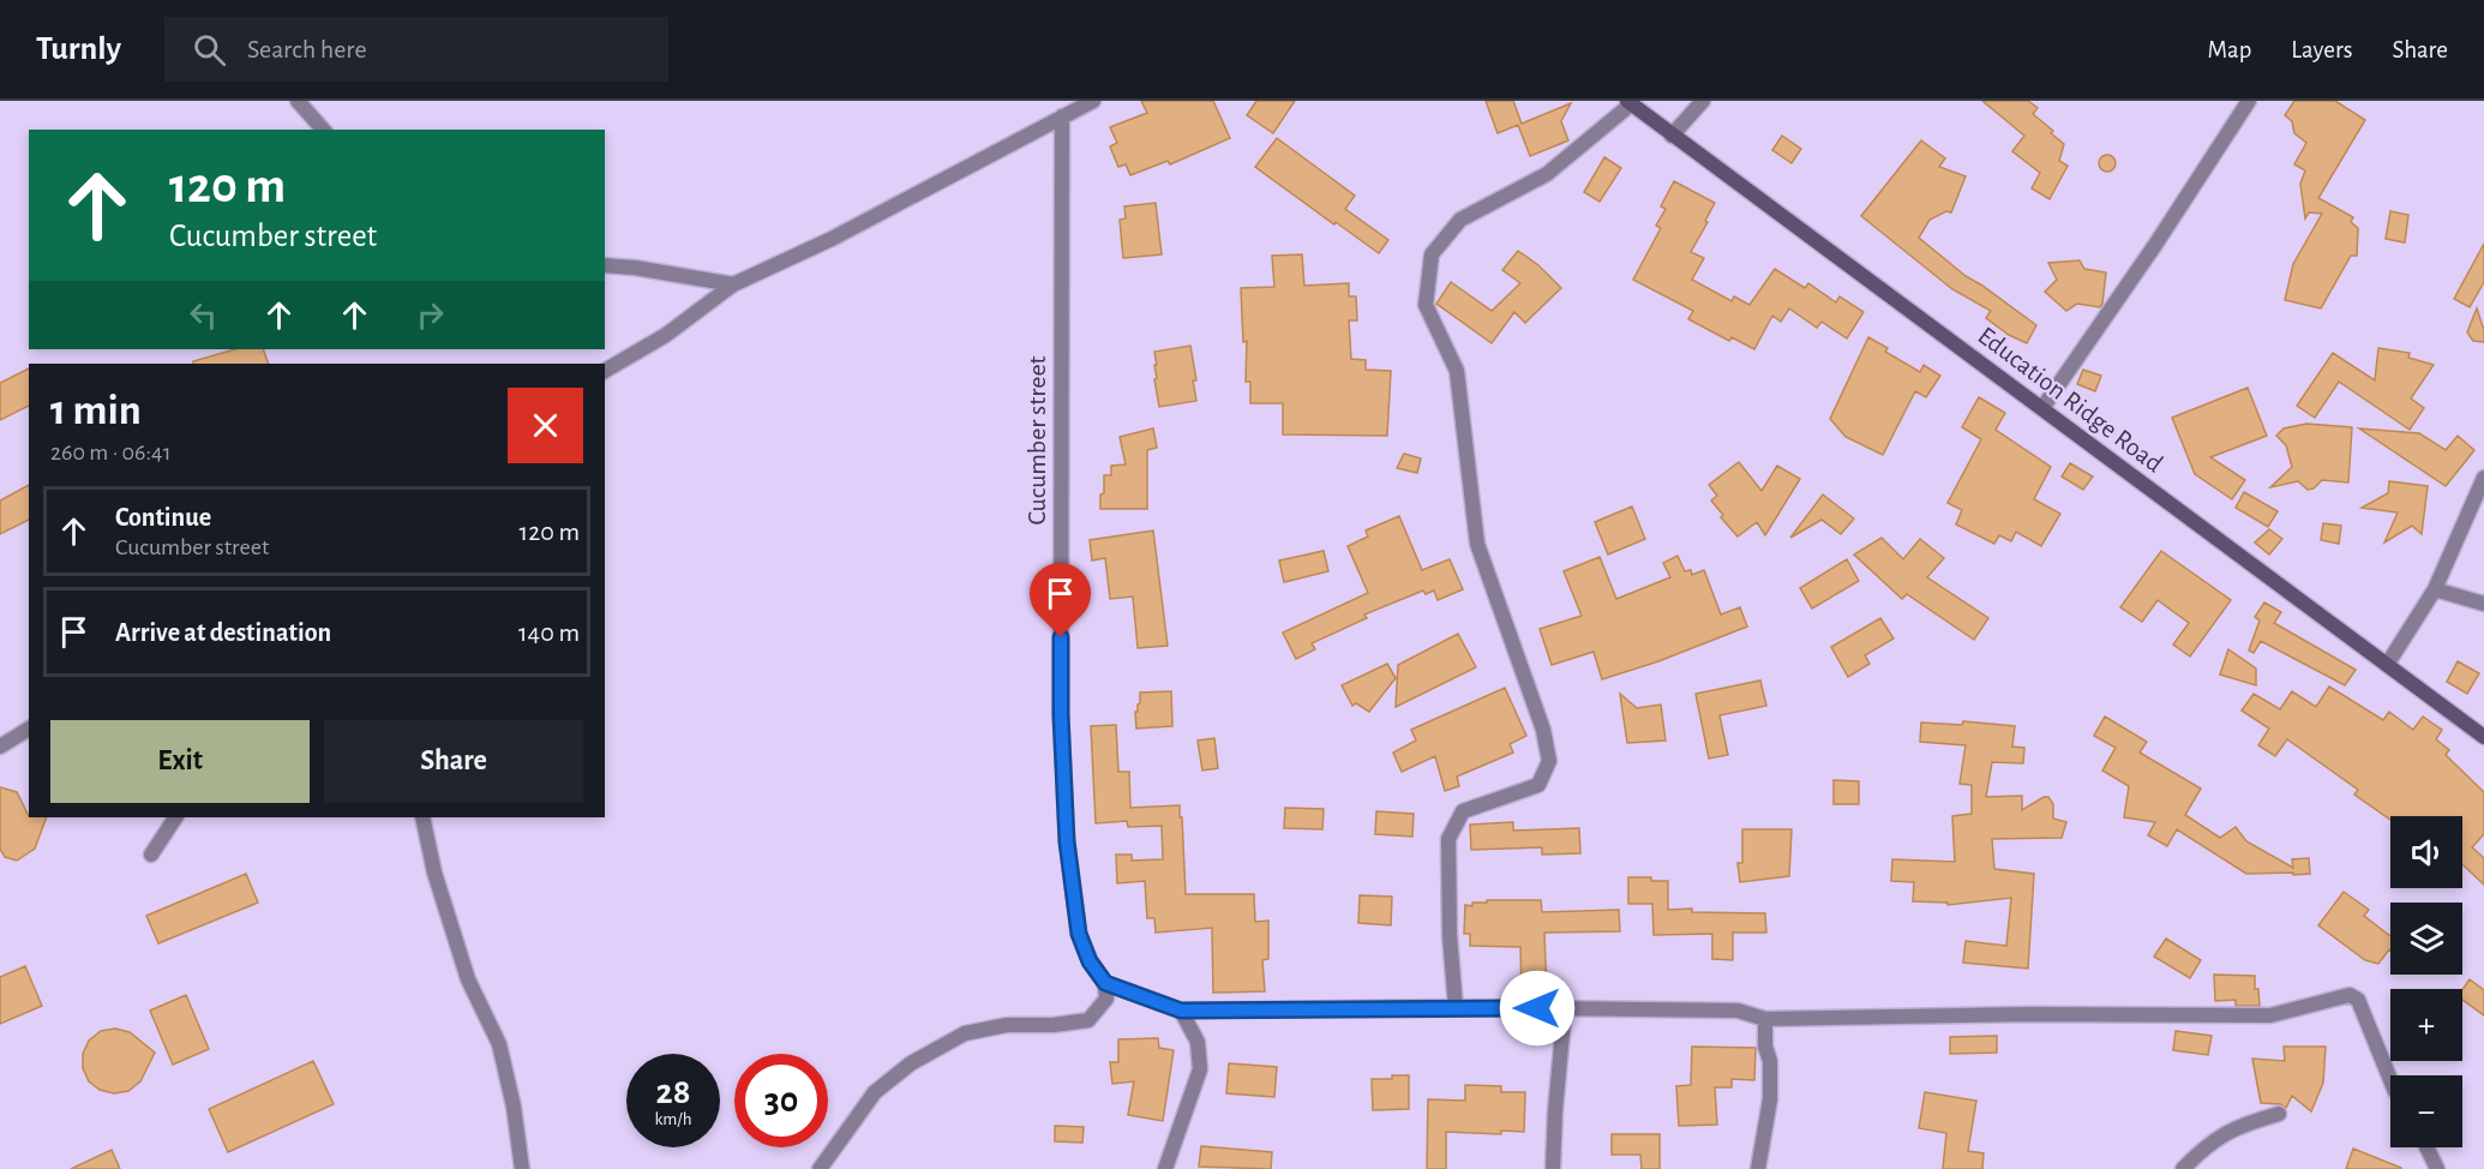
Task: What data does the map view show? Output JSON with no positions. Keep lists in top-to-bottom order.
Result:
{
  "streets": {
    "main road": ["Education Ridge Road"],
    "street": ["Cucumber street"]
  },
  "page": {
    "header": "Turnly",
    "search": "Search here",
    "nav": ["Map", "Layers", "Share"],
    "turn": ["120 m", "Cucumber street"],
    "heading": ["1 min", "260 m · 06:41"],
    "list": [
      {
        "name": "Continue",
        "note": "Cucumber street",
        "value": "120 m"
      },
      {
        "name": "Arrive at destination",
        "value": "140 m"
      }
    ],
    "buttons": ["Exit", "Share"],
    "map_buttons": ["+", "−"],
    "speed": "28 km/h",
    "limit": "30"
  }
}
